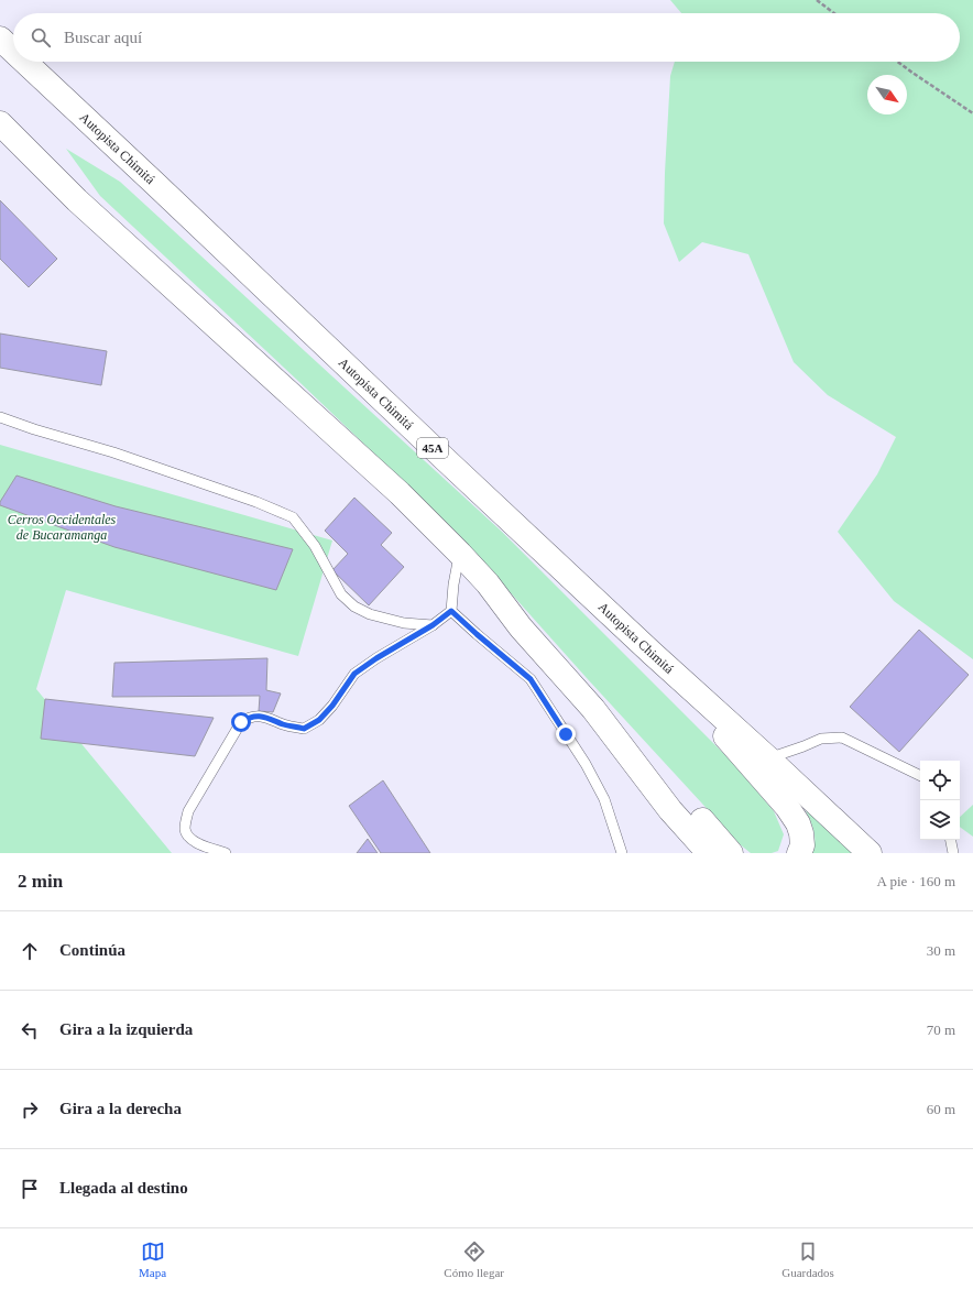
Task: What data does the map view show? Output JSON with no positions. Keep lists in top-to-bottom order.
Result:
{
  "streets": {
    "highway": ["Autopista Chimitá", "45A"]
  },
  "parks": ["Cerros Occidentales de Bucaramanga"],
  "north": "bottom right",
  "page": {
    "search": "Buscar aquí",
    "heading": ["2 min", "A pie · 160 m"],
    "list": [
      ["Continúa", "30 m"],
      ["Gira a la izquierda", "70 m"],
      ["Gira a la derecha", "60 m"],
      "Llegada al destino"
    ],
    "nav": ["Mapa", "Cómo llegar", "Guardados"]
  }
}
